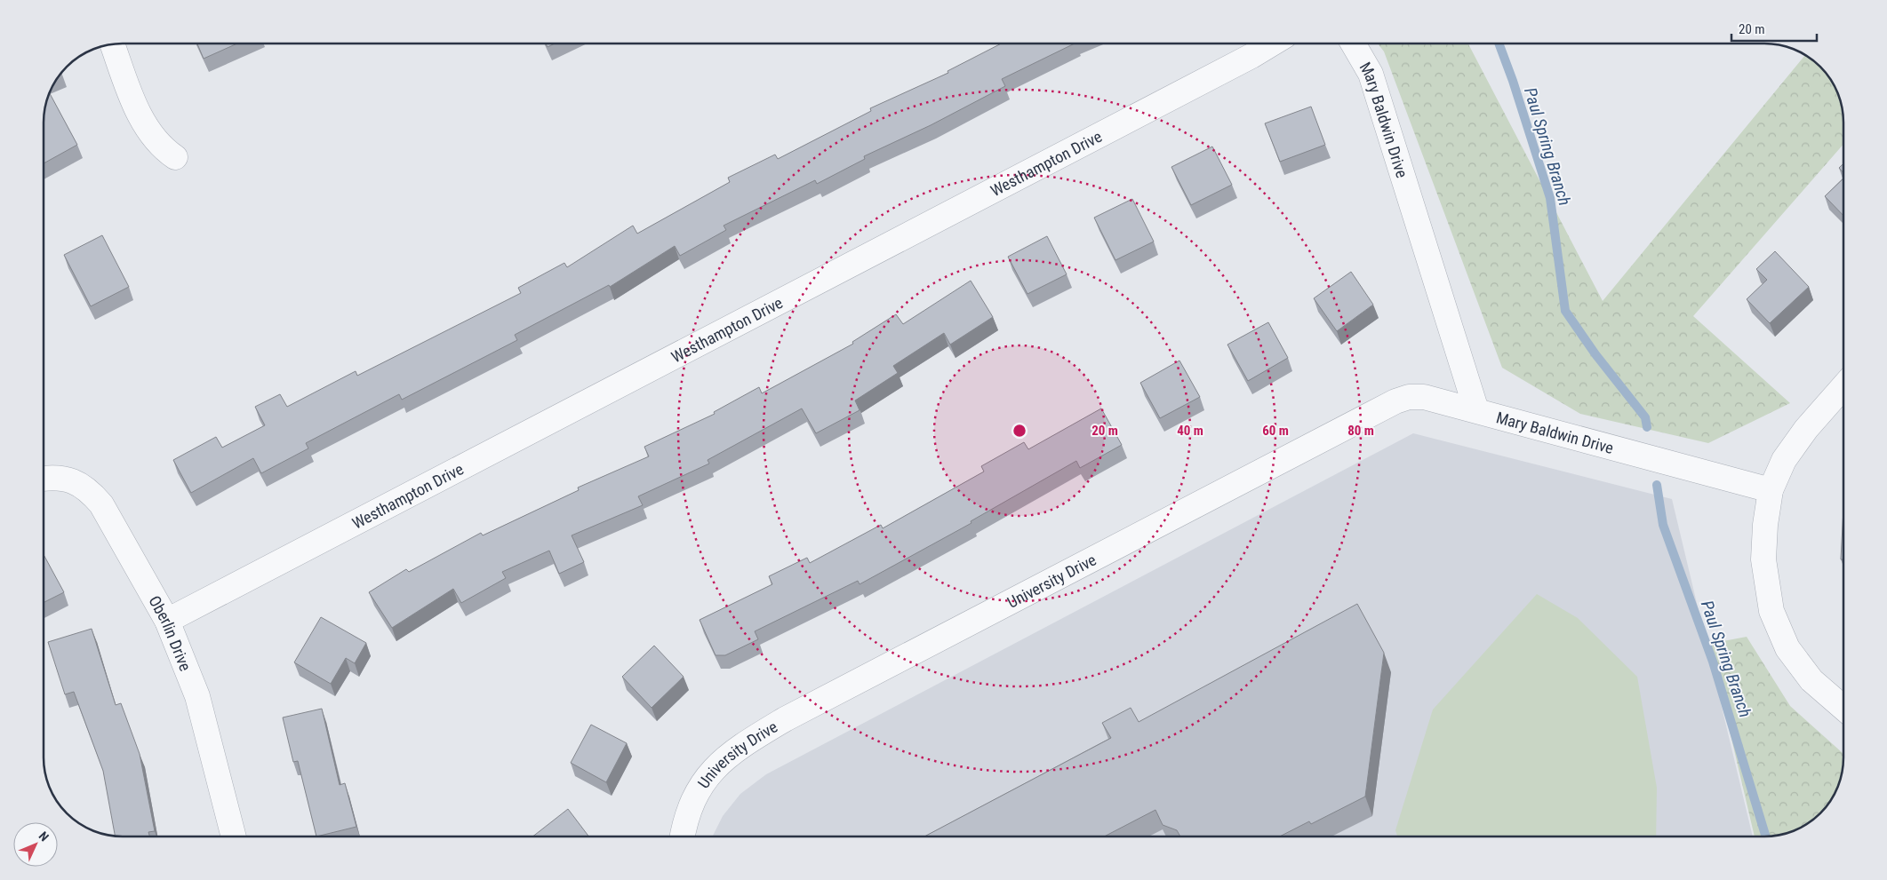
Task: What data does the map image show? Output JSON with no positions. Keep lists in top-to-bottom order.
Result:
{
  "streets": {
    "street": [
      "Mary Baldwin Drive",
      "Westhampton Drive",
      "University Drive",
      "Oberlin Drive"
    ]
  },
  "crossings": [
    ["Mary Baldwin Drive", "University Drive"],
    ["Westhampton Drive", "Oberlin Drive"]
  ],
  "water": ["Paul Spring Branch"],
  "scale_bar": "20 m",
  "north": "top right",
  "rings": [
    "20 m",
    "40 m",
    "60 m",
    "80 m"
  ]
}
